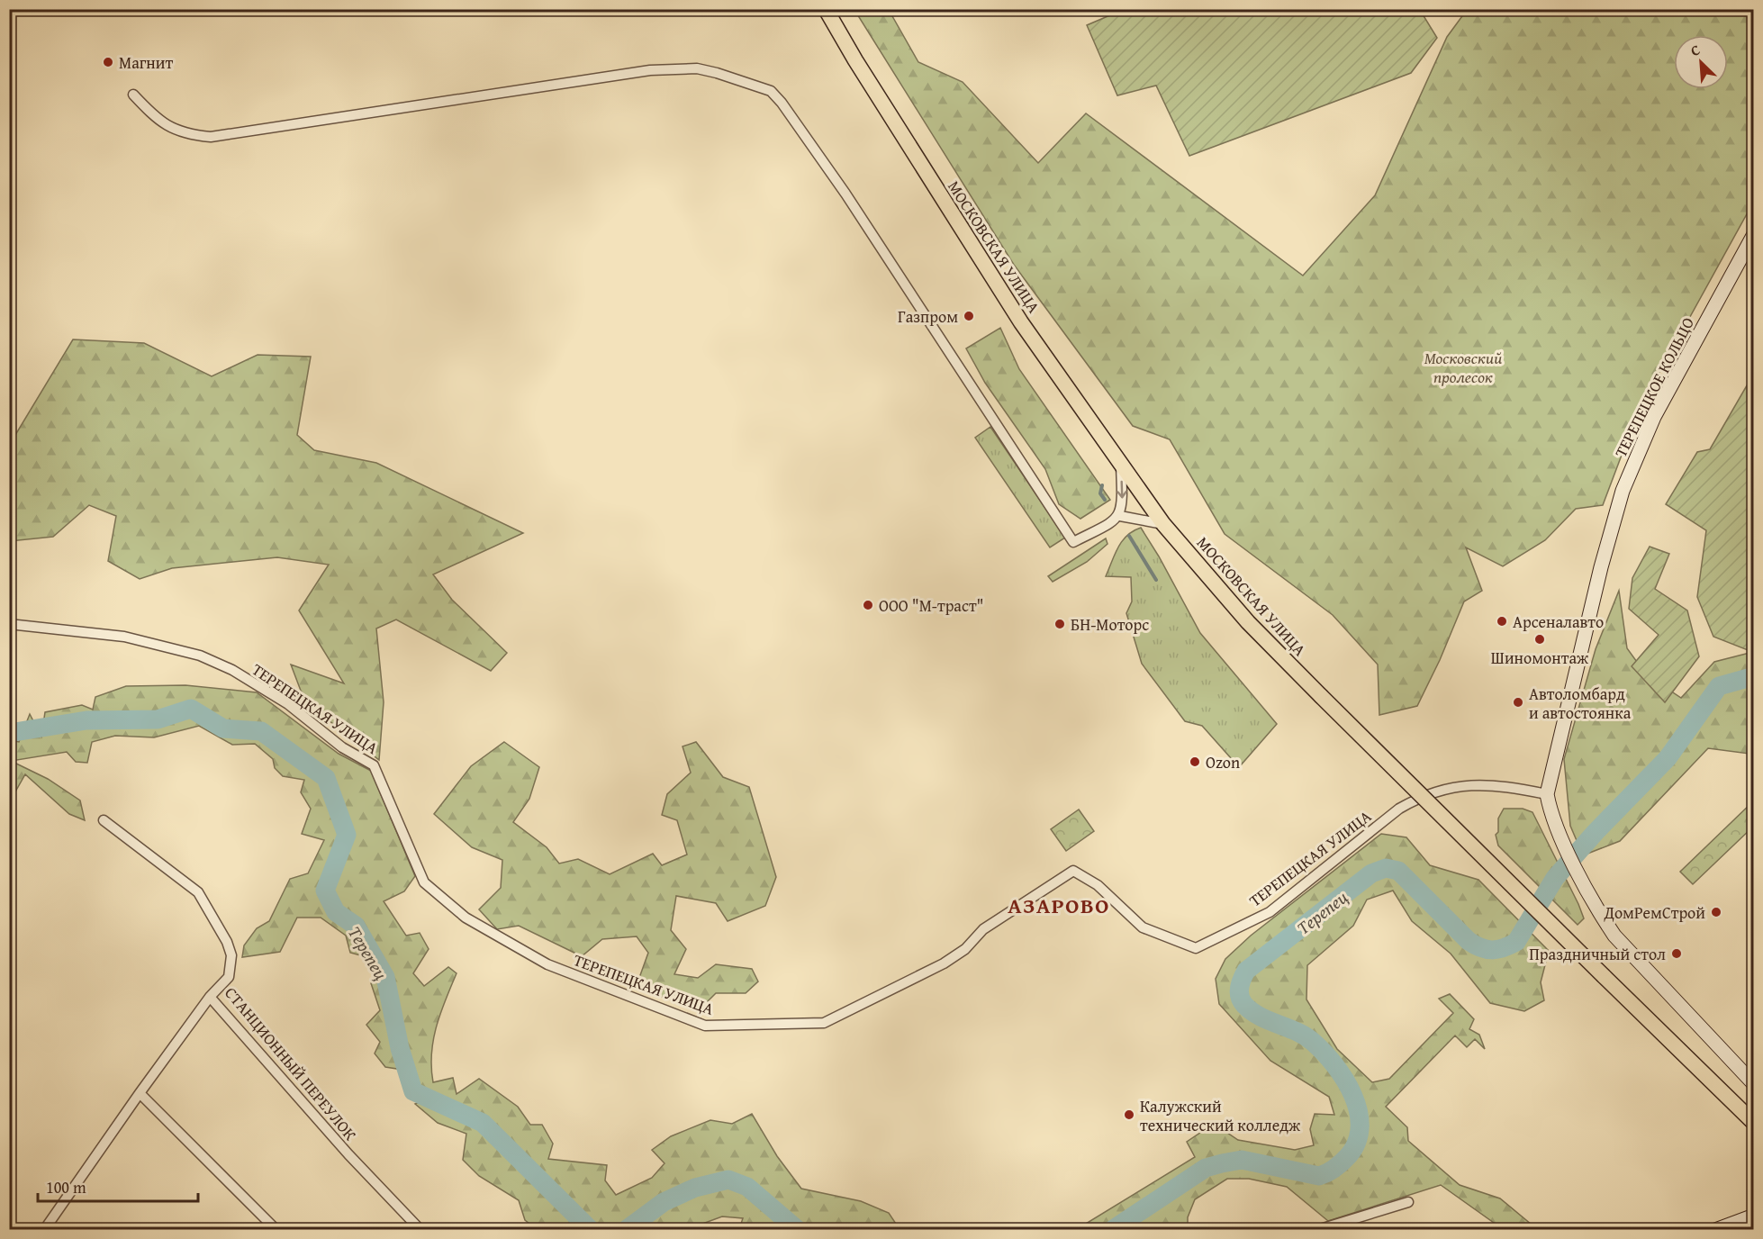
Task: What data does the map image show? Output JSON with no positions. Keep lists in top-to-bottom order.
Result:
{
  "streets": {
    "main road": ["МОСКОВСКАЯ УЛИЦА"],
    "street": ["ТЕРЕПЕЦКОЕ КОЛЬЦО", "ТЕРЕПЕЦКАЯ УЛИЦА", "СТАНЦИОННЫЙ ПЕРЕУЛОК"]
  },
  "crossings": [
    ["ТЕРЕПЕЦКОЕ КОЛЬЦО", "ТЕРЕПЕЦКАЯ УЛИЦА"]
  ],
  "districts": ["АЗАРОВО"],
  "water": ["Терепец"],
  "parks": ["Московский пролесок"],
  "places": [
    "Магнит",
    "Газпром",
    "ООО \"М-траст\"",
    "Арсеналавто",
    "БН-Моторс",
    "Шиномонтаж",
    "Автоломбард и автостоянка",
    "Ozon",
    "ДомРемСтрой",
    "Праздничный стол",
    "Калужский технический колледж"
  ],
  "scale_bar": "100 m",
  "north": "top left"
}
